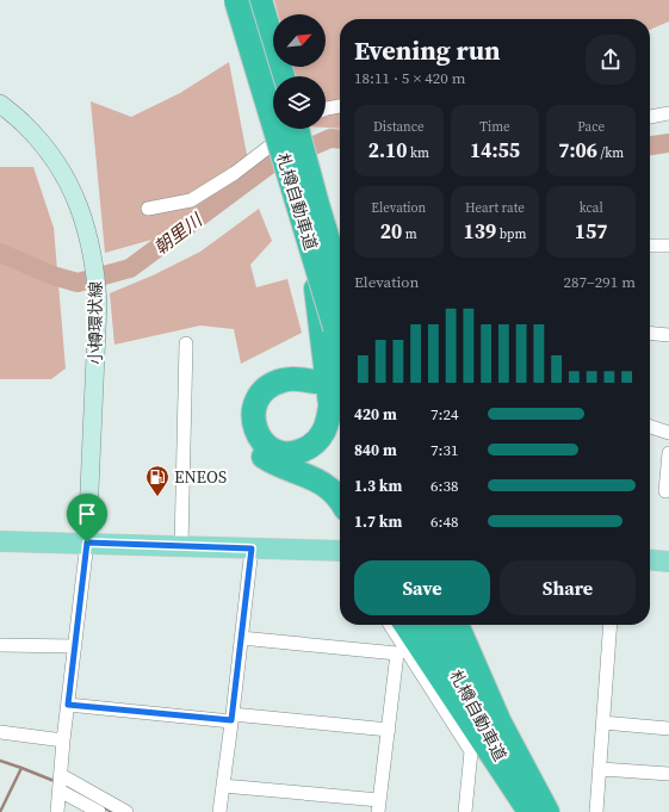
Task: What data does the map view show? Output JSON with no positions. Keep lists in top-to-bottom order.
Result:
{
  "streets": {
    "highway": ["札樽自動車道"],
    "main road": ["小樽環状線"]
  },
  "water": ["朝里川"],
  "places": {
    "fuel station": ["ENEOS"]
  },
  "north": "top right",
  "page": {
    "heading": ["Evening run", "18:11 · 5 × 420 m"],
    "stats": [
      ["Distance", "2.10 km"],
      ["Time", "14:55"],
      ["Pace", "7:06 /km"],
      ["Elevation", "20 m"],
      ["Heart rate", "139 bpm"],
      ["kcal", "157"]
    ],
    "chart": ["Elevation", "287–291 m"],
    "list": [
      {
        "name": "420 m",
        "note": "7:24"
      },
      {
        "name": "840 m",
        "note": "7:31"
      },
      {
        "name": "1.3 km",
        "note": "6:38"
      },
      {
        "name": "1.7 km",
        "note": "6:48"
      }
    ],
    "buttons": ["Save", "Share"]
  }
}
